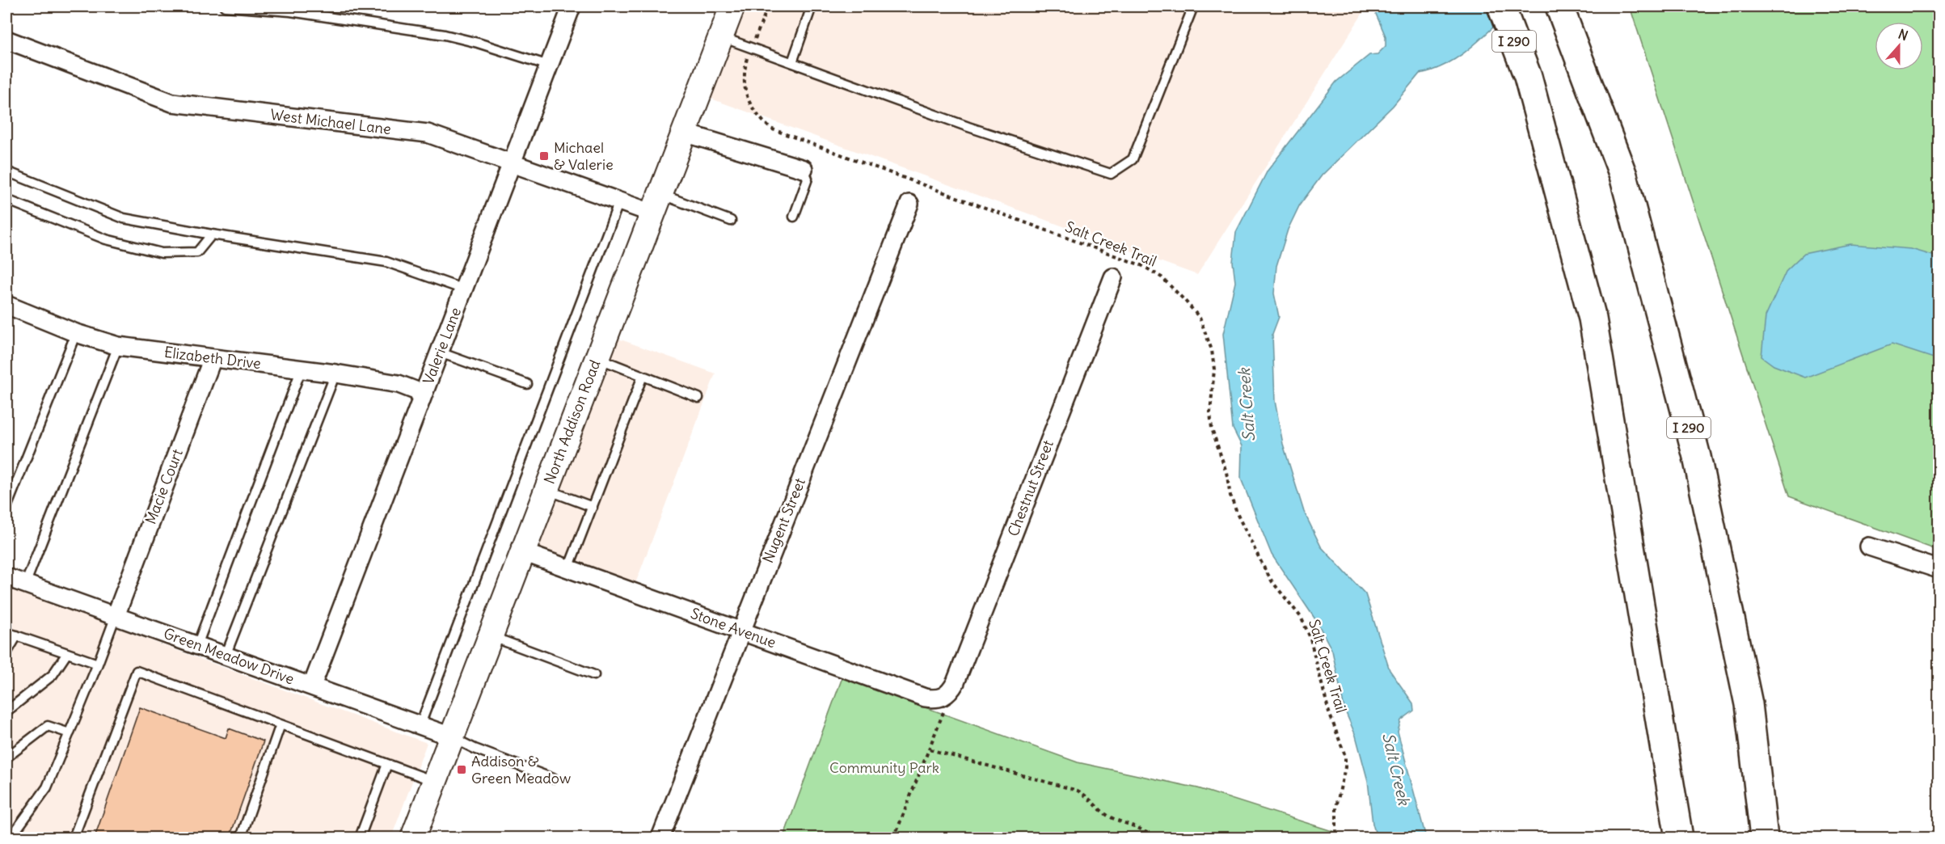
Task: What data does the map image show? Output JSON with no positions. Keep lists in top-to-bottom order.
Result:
{
  "streets": {
    "highway": ["I 290"],
    "street": [
      "West Michael Lane",
      "Valerie Lane",
      "Elizabeth Drive",
      "North Addison Road",
      "Macie Court",
      "Chestnut Street",
      "Nugent Street",
      "Stone Avenue",
      "Green Meadow Drive"
    ],
    "path": ["Salt Creek Trail"]
  },
  "crossings": [
    ["West Michael Lane", "Valerie Lane"],
    ["West Michael Lane", "North Addison Road"],
    ["Valerie Lane", "Elizabeth Drive"],
    ["Valerie Lane", "Green Meadow Drive"],
    ["Elizabeth Drive", "Macie Court"],
    ["North Addison Road", "Stone Avenue"],
    ["North Addison Road", "Green Meadow Drive"],
    ["Macie Court", "Green Meadow Drive"],
    ["Chestnut Street", "Stone Avenue"],
    ["Nugent Street", "Stone Avenue"]
  ],
  "water": ["Salt Creek"],
  "parks": ["Community Park"],
  "places": {
    "transit": ["Michael & Valerie", "Addison & Green Meadow"]
  },
  "north": "top"
}
